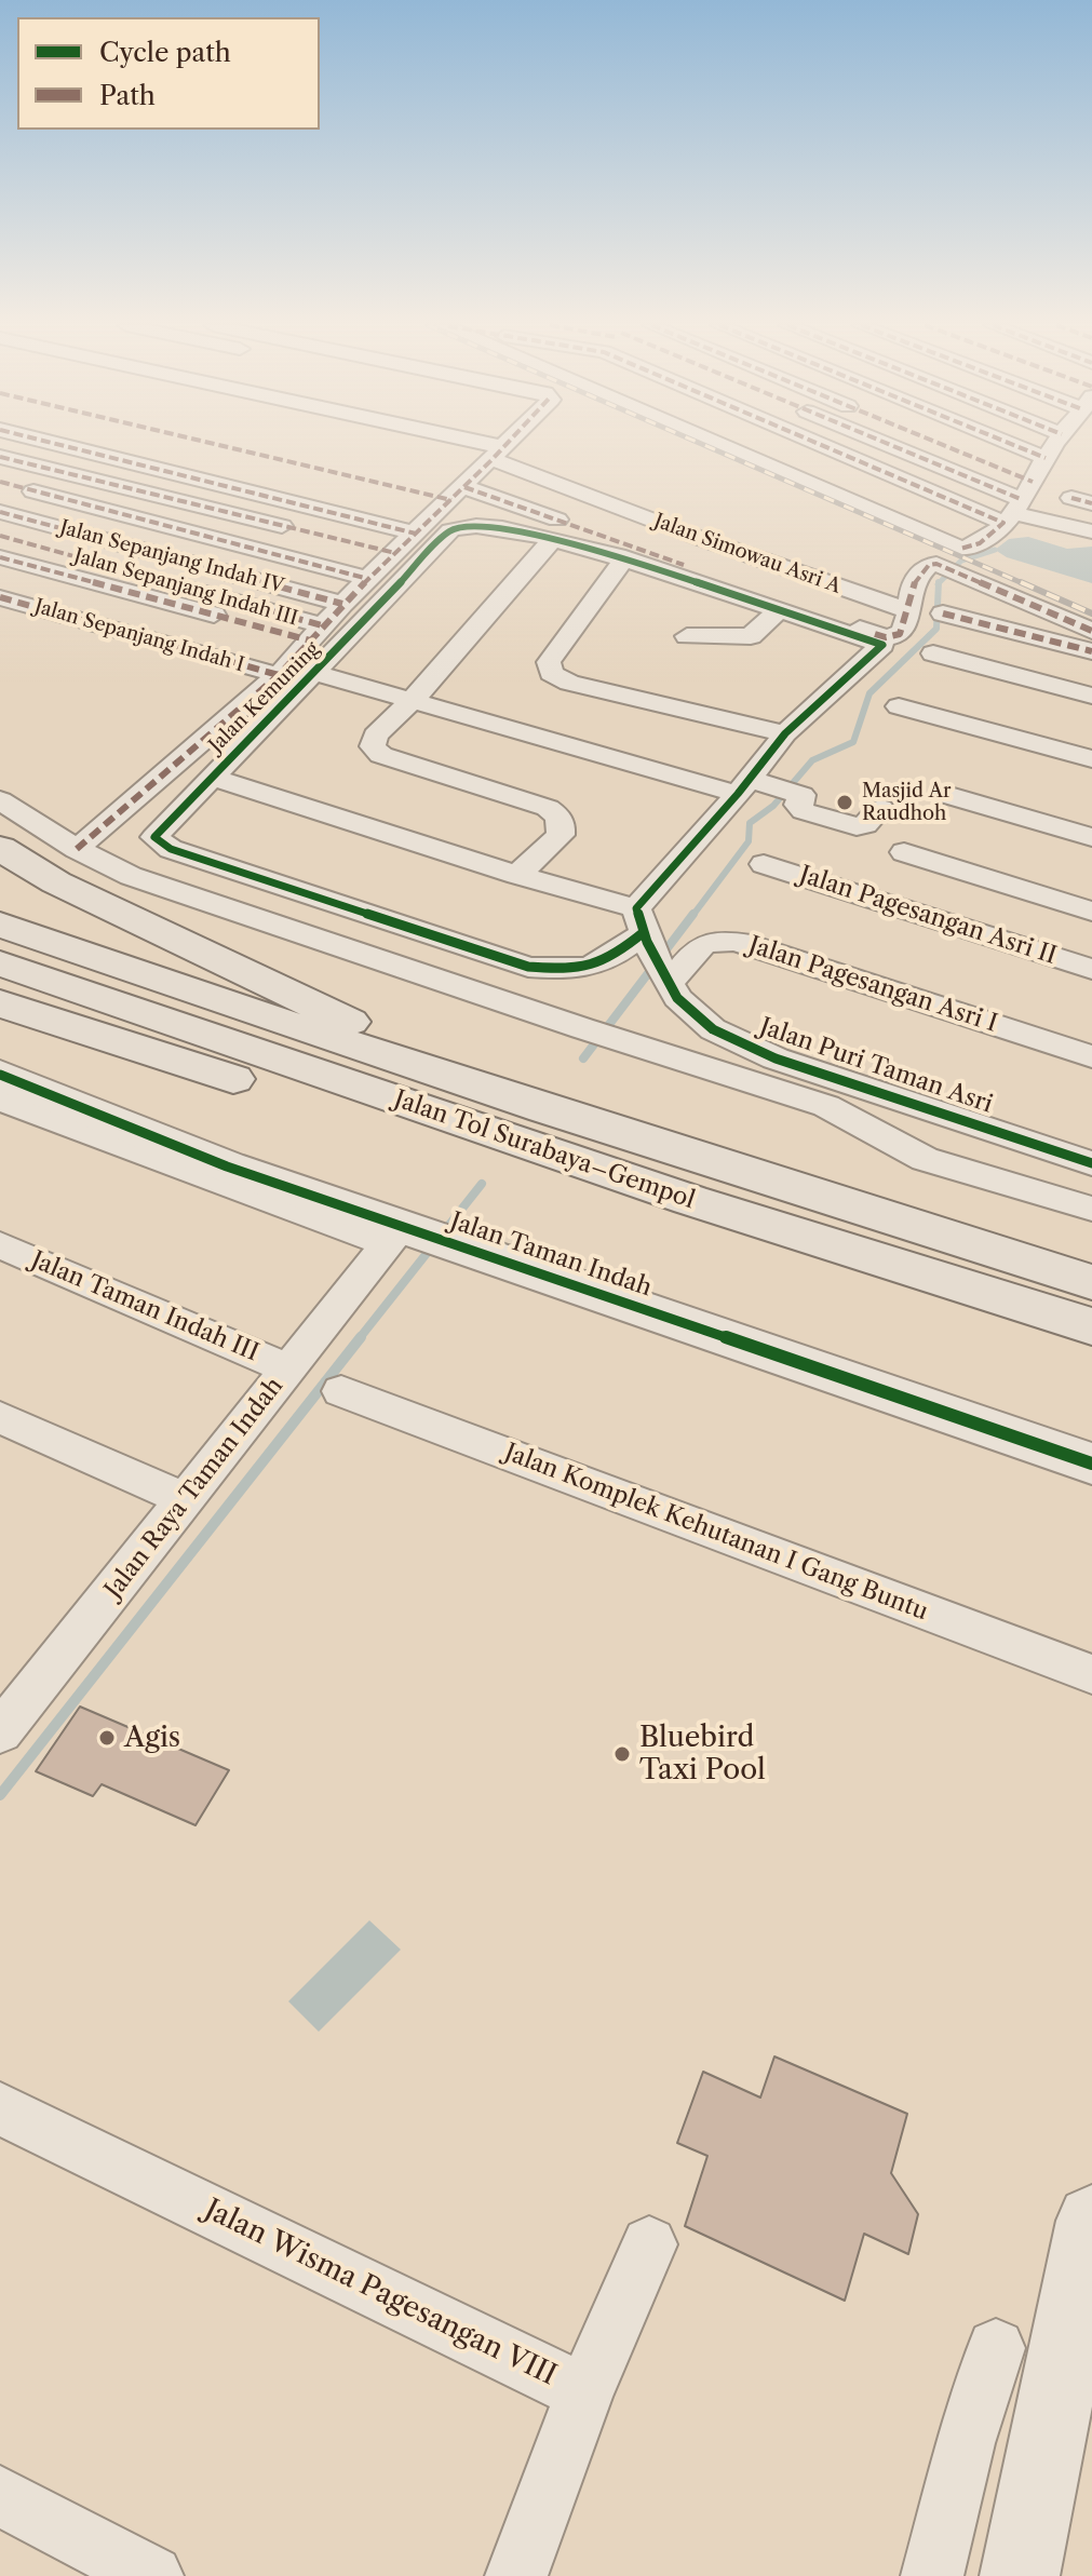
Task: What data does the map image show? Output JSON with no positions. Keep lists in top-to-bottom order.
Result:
{
  "streets": {
    "highway": ["Jalan Tol Surabaya–Gempol"],
    "street": [
      "Jalan Simowau Asri A",
      "Jalan Sepanjang Indah IV",
      "Jalan Sepanjang Indah III",
      "Jalan Sepanjang Indah I",
      "Jalan Kemuning",
      "Jalan Pagesangan Asri II",
      "Jalan Pagesangan Asri I",
      "Jalan Puri Taman Asri",
      "Jalan Taman Indah",
      "Jalan Taman Indah III",
      "Jalan Raya Taman Indah",
      "Jalan Komplek Kehutanan I Gang Buntu",
      "Jalan Wisma Pagesangan VIII"
    ]
  },
  "crossings": [
    ["Jalan Kemuning", "Jalan Pagesangan Asri I"],
    ["Jalan Kemuning", "Jalan Puri Taman Asri"],
    ["Jalan Pagesangan Asri I", "Jalan Puri Taman Asri"],
    ["Jalan Taman Indah", "Jalan Raya Taman Indah"],
    ["Jalan Taman Indah III", "Jalan Raya Taman Indah"]
  ],
  "places": ["Masjid Ar Raudhoh", "Agis", "Bluebird Taxi Pool"],
  "legend": ["Cycle path", "Path"]
}
